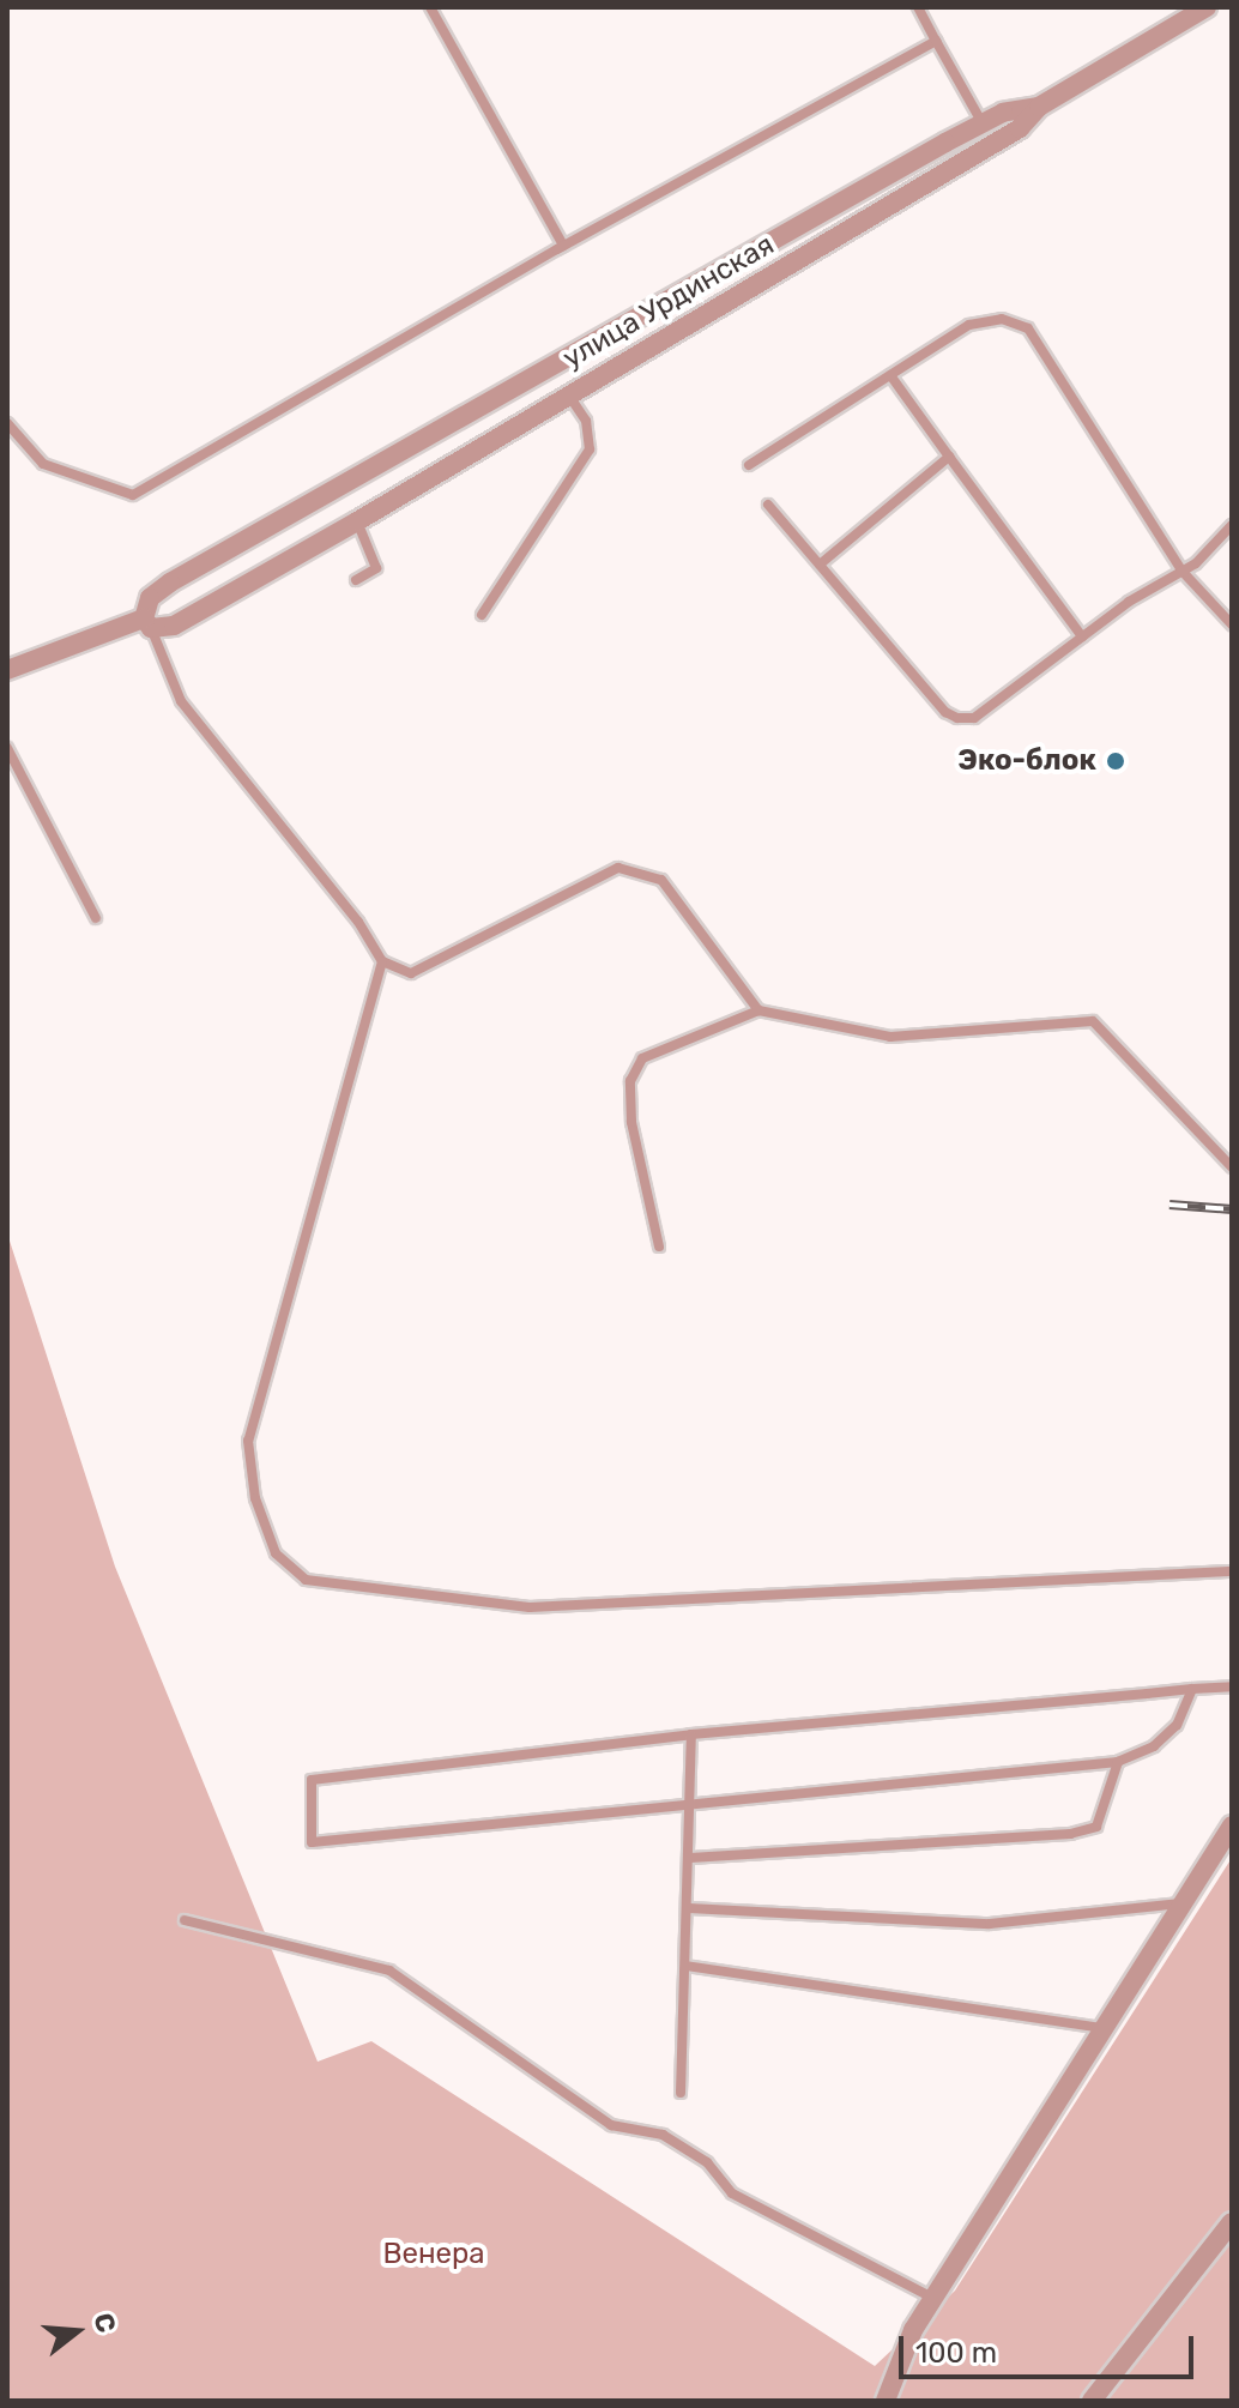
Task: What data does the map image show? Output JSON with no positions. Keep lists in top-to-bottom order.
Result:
{
  "streets": {
    "street": ["улица Урдинская"]
  },
  "parks": ["Венера"],
  "places": ["Эко-блок"],
  "scale_bar": "100 m",
  "north": "right"
}
